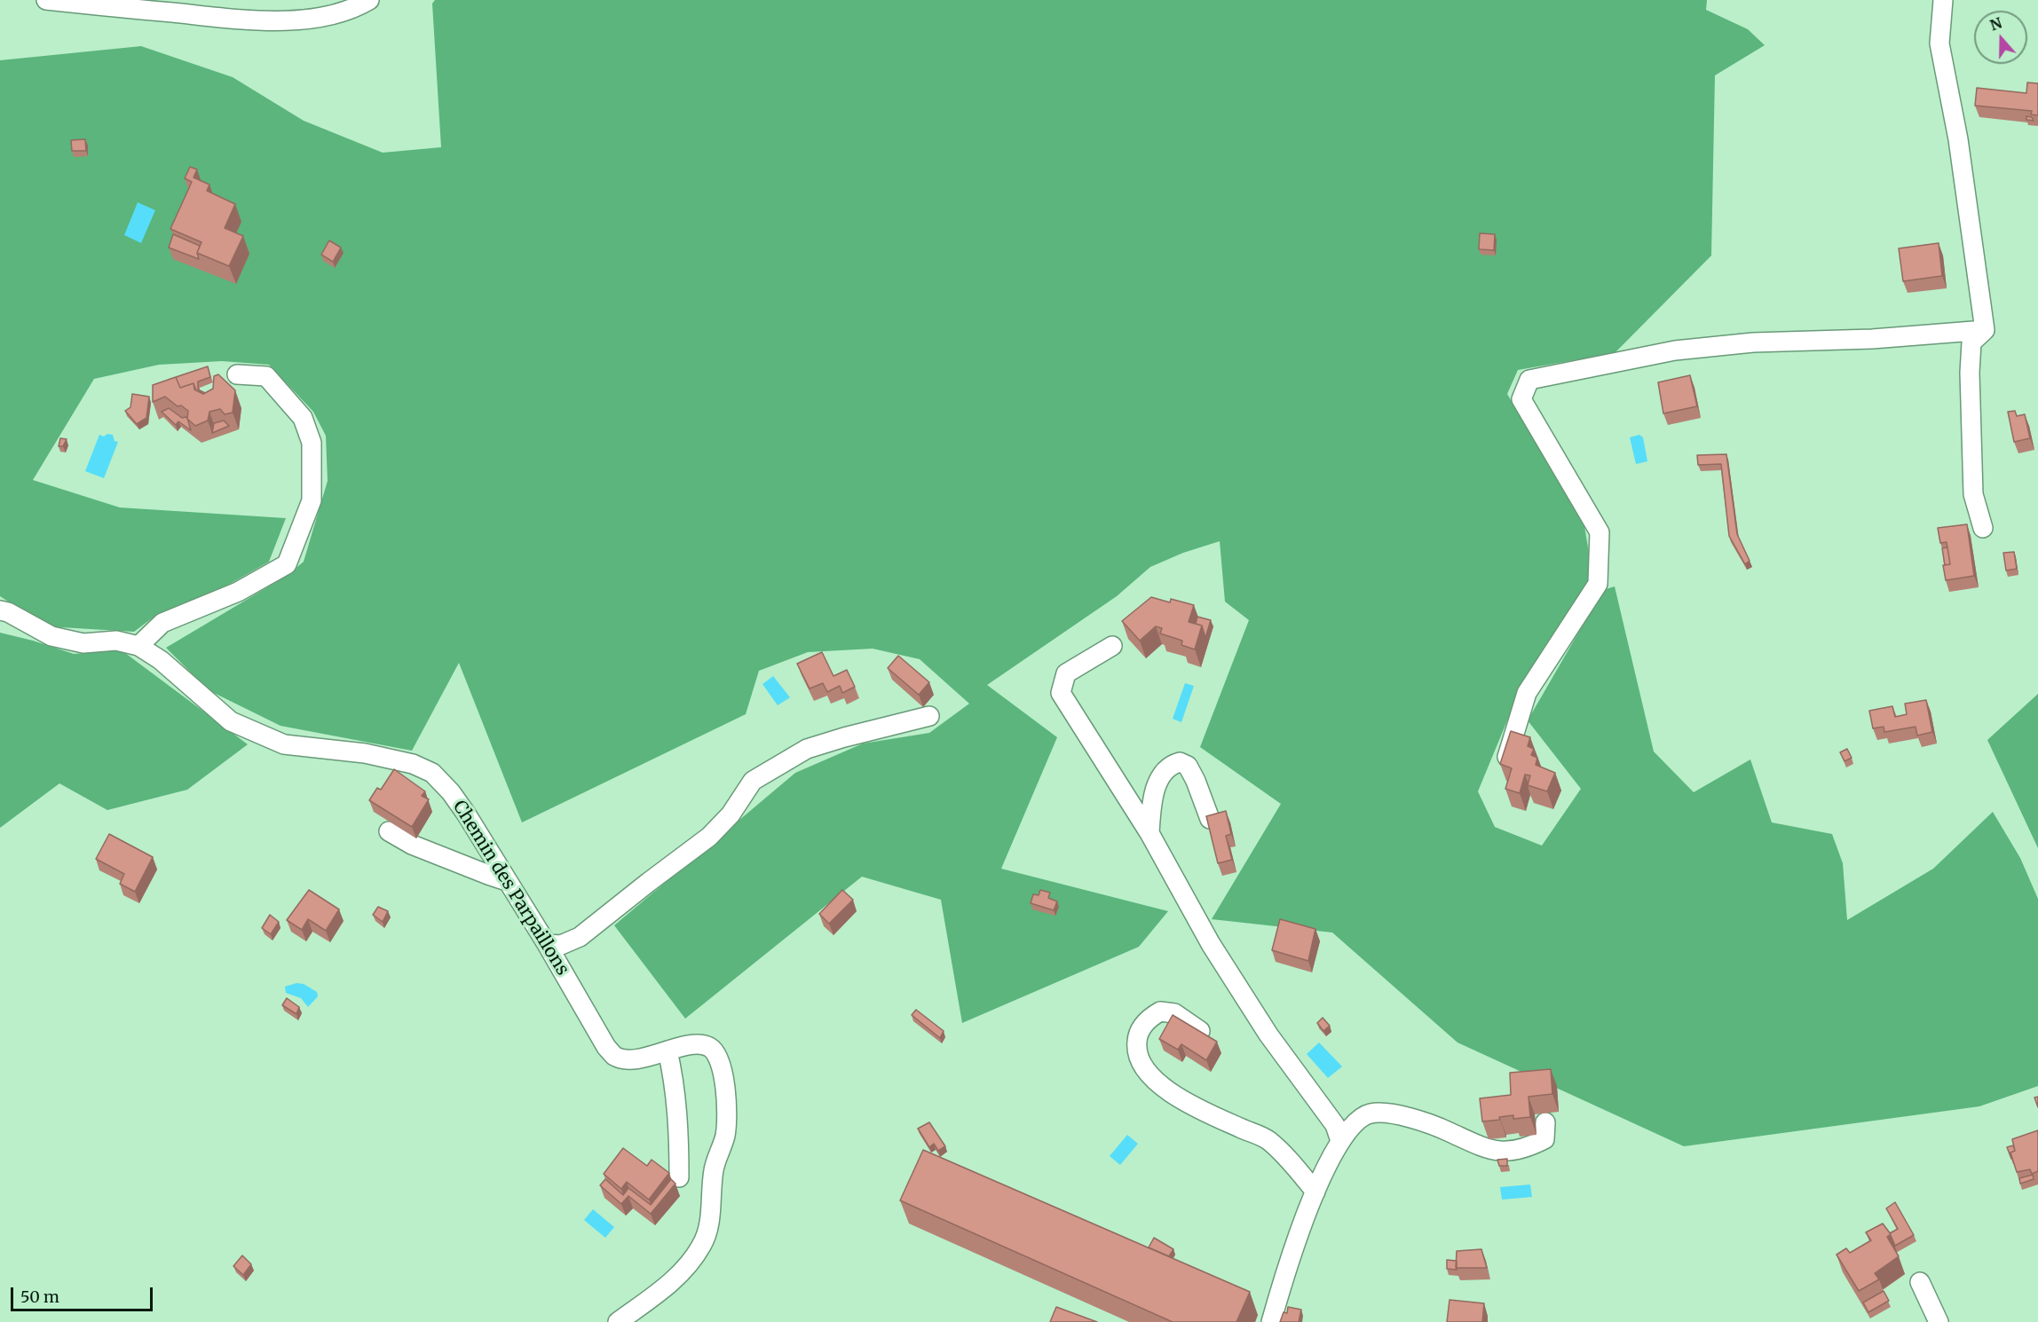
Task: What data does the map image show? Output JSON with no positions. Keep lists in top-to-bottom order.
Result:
{
  "streets": {
    "street": ["Chemin des Parpaillons"]
  },
  "scale_bar": "50 m",
  "north": "top"
}
